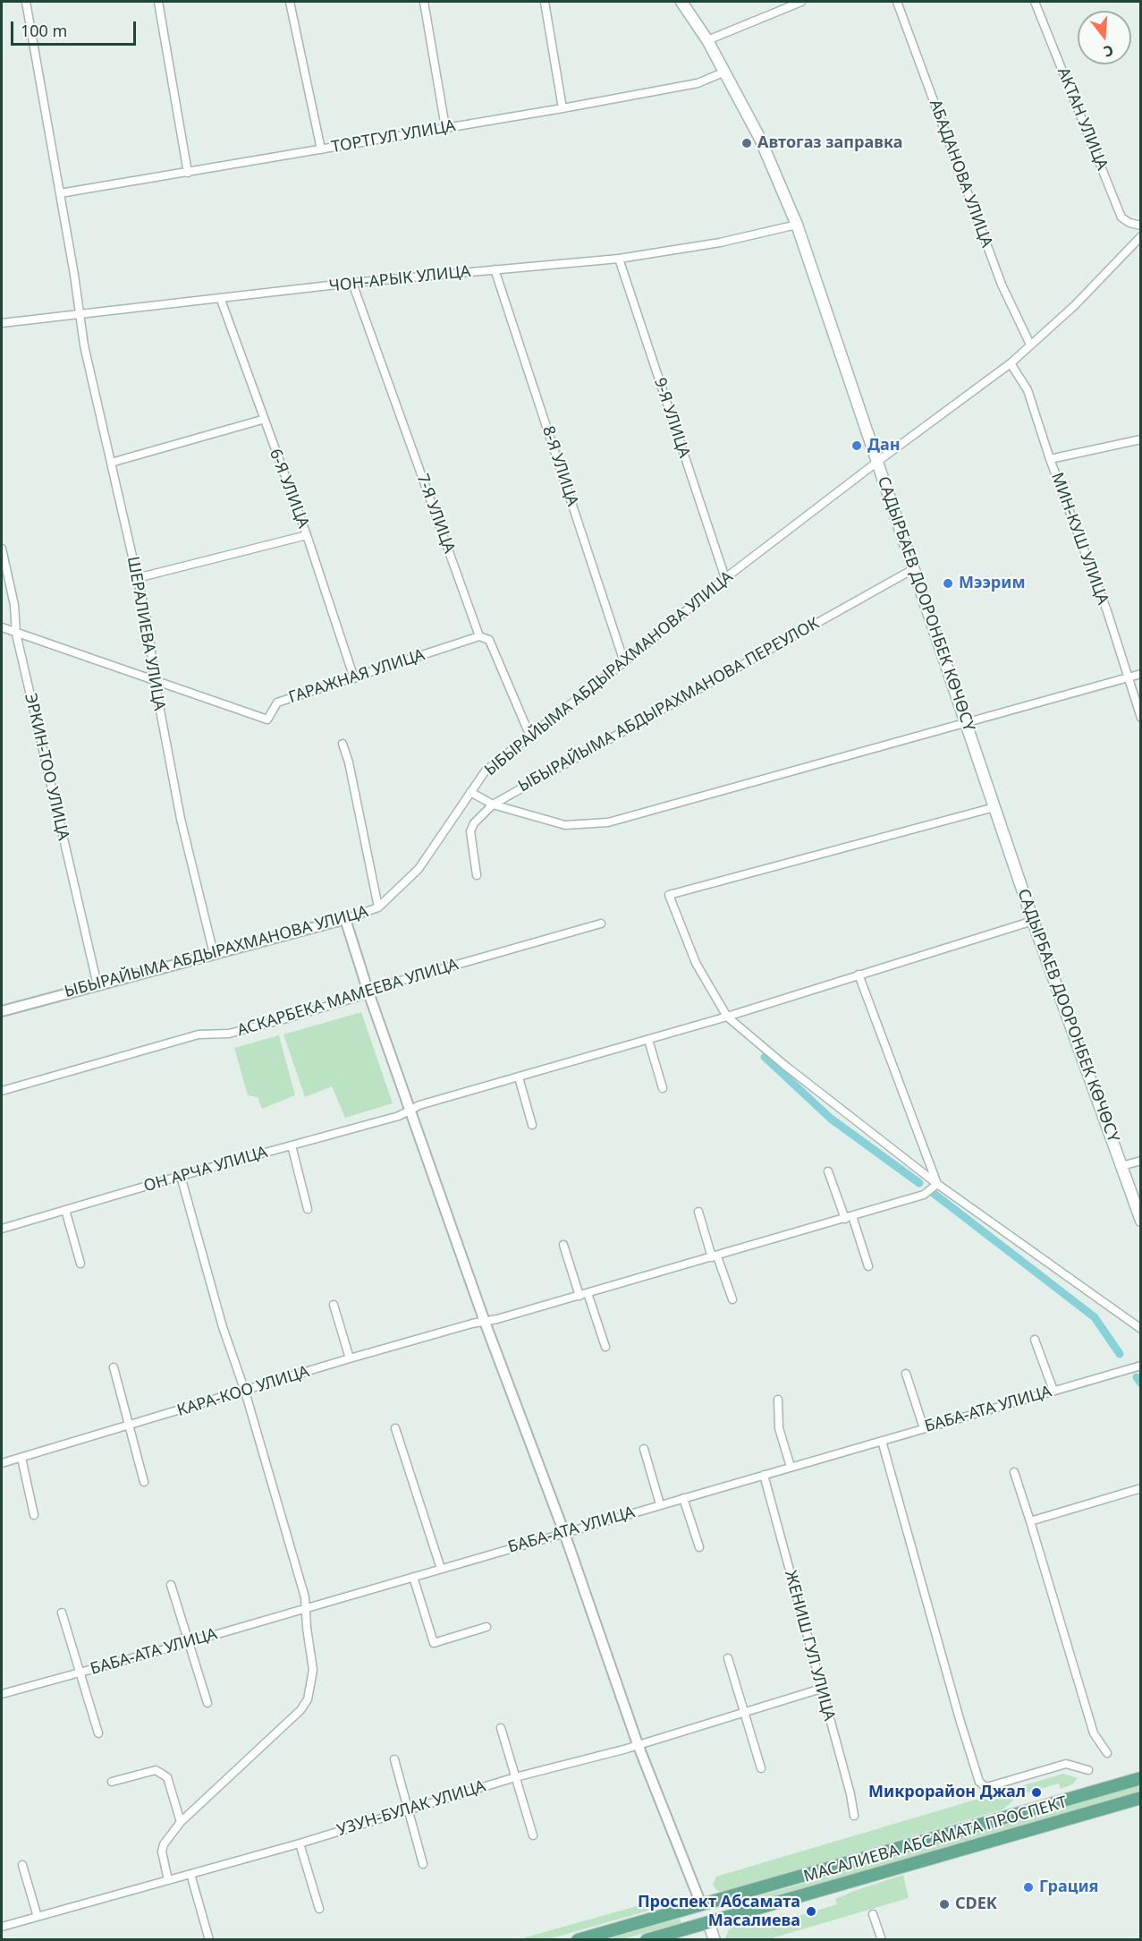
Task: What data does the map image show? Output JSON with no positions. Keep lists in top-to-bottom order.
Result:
{
  "streets": {
    "main road": ["САДЫРБАЕВ ДООРОНБЕК КӨЧӨСҮ", "МАСАЛИЕВА АБСАМАТА ПРОСПЕКТ"],
    "street": [
      "АКТАН УЛИЦА",
      "ТОРТГУЛ УЛИЦА",
      "АБАДАНОВА УЛИЦА",
      "ЧОН-АРЫК УЛИЦА",
      "9-Я УЛИЦА",
      "8-Я УЛИЦА",
      "6-Я УЛИЦА",
      "7-Я УЛИЦА",
      "МИН-КУШ УЛИЦА",
      "ШЕРАЛИЕВА УЛИЦА",
      "ЫБЫРАЙЫМА АБДЫРАХМАНОВА УЛИЦА",
      "ГАРАЖНАЯ УЛИЦА",
      "ЫБЫРАЙЫМА АБДЫРАХМАНОВА ПЕРЕУЛОК",
      "ЭРКИН-ТОО УЛИЦА",
      "АСКАРБЕКА МАМЕЕВА УЛИЦА",
      "ОН АРЧА УЛИЦА",
      "КАРА-КОО УЛИЦА",
      "БАБА-АТА УЛИЦА",
      "ЖЕНИШ ГУЛ УЛИЦА",
      "УЗУН-БУЛАК УЛИЦА"
    ]
  },
  "crossings": [
    ["ТОРТГУЛ УЛИЦА", "САДЫРБАЕВ ДООРОНБЕК КӨЧӨСҮ"],
    ["ТОРТГУЛ УЛИЦА", "ШЕРАЛИЕВА УЛИЦА"],
    ["АБАДАНОВА УЛИЦА", "ЫБЫРАЙЫМА АБДЫРАХМАНОВА УЛИЦА"],
    ["ЧОН-АРЫК УЛИЦА", "9-Я УЛИЦА"],
    ["ЧОН-АРЫК УЛИЦА", "8-Я УЛИЦА"],
    ["ЧОН-АРЫК УЛИЦА", "6-Я УЛИЦА"],
    ["ЧОН-АРЫК УЛИЦА", "7-Я УЛИЦА"],
    ["ЧОН-АРЫК УЛИЦА", "САДЫРБАЕВ ДООРОНБЕК КӨЧӨСҮ"],
    ["ЧОН-АРЫК УЛИЦА", "ШЕРАЛИЕВА УЛИЦА"],
    ["9-Я УЛИЦА", "ЫБЫРАЙЫМА АБДЫРАХМАНОВА УЛИЦА"],
    ["8-Я УЛИЦА", "ЫБЫРАЙЫМА АБДЫРАХМАНОВА УЛИЦА"],
    ["6-Я УЛИЦА", "ГАРАЖНАЯ УЛИЦА"],
    ["7-Я УЛИЦА", "ЫБЫРАЙЫМА АБДЫРАХМАНОВА УЛИЦА"],
    ["7-Я УЛИЦА", "ГАРАЖНАЯ УЛИЦА"],
    ["МИН-КУШ УЛИЦА", "ЫБЫРАЙЫМА АБДЫРАХМАНОВА УЛИЦА"],
    ["САДЫРБАЕВ ДООРОНБЕК КӨЧӨСҮ", "ЫБЫРАЙЫМА АБДЫРАХМАНОВА УЛИЦА"],
    ["САДЫРБАЕВ ДООРОНБЕК КӨЧӨСҮ", "ЫБЫРАЙЫМА АБДЫРАХМАНОВА ПЕРЕУЛОК"],
    ["САДЫРБАЕВ ДООРОНБЕК КӨЧӨСҮ", "ОН АРЧА УЛИЦА"],
    ["ШЕРАЛИЕВА УЛИЦА", "ЫБЫРАЙЫМА АБДЫРАХМАНОВА УЛИЦА"],
    ["ШЕРАЛИЕВА УЛИЦА", "ГАРАЖНАЯ УЛИЦА"],
    ["ЫБЫРАЙЫМА АБДЫРАХМАНОВА УЛИЦА", "ЭРКИН-ТОО УЛИЦА"],
    ["ГАРАЖНАЯ УЛИЦА", "ЭРКИН-ТОО УЛИЦА"],
    ["БАБА-АТА УЛИЦА", "ЖЕНИШ ГУЛ УЛИЦА"],
    ["ЖЕНИШ ГУЛ УЛИЦА", "УЗУН-БУЛАК УЛИЦА"]
  ],
  "places": [
    "Автогаз заправка",
    "Дан",
    "Мээрим",
    "Микрорайон Джал",
    "Грация",
    "CDEK",
    "Проспект Абсамата Масалиева"
  ],
  "scale_bar": "100 m",
  "north": "bottom"
}
